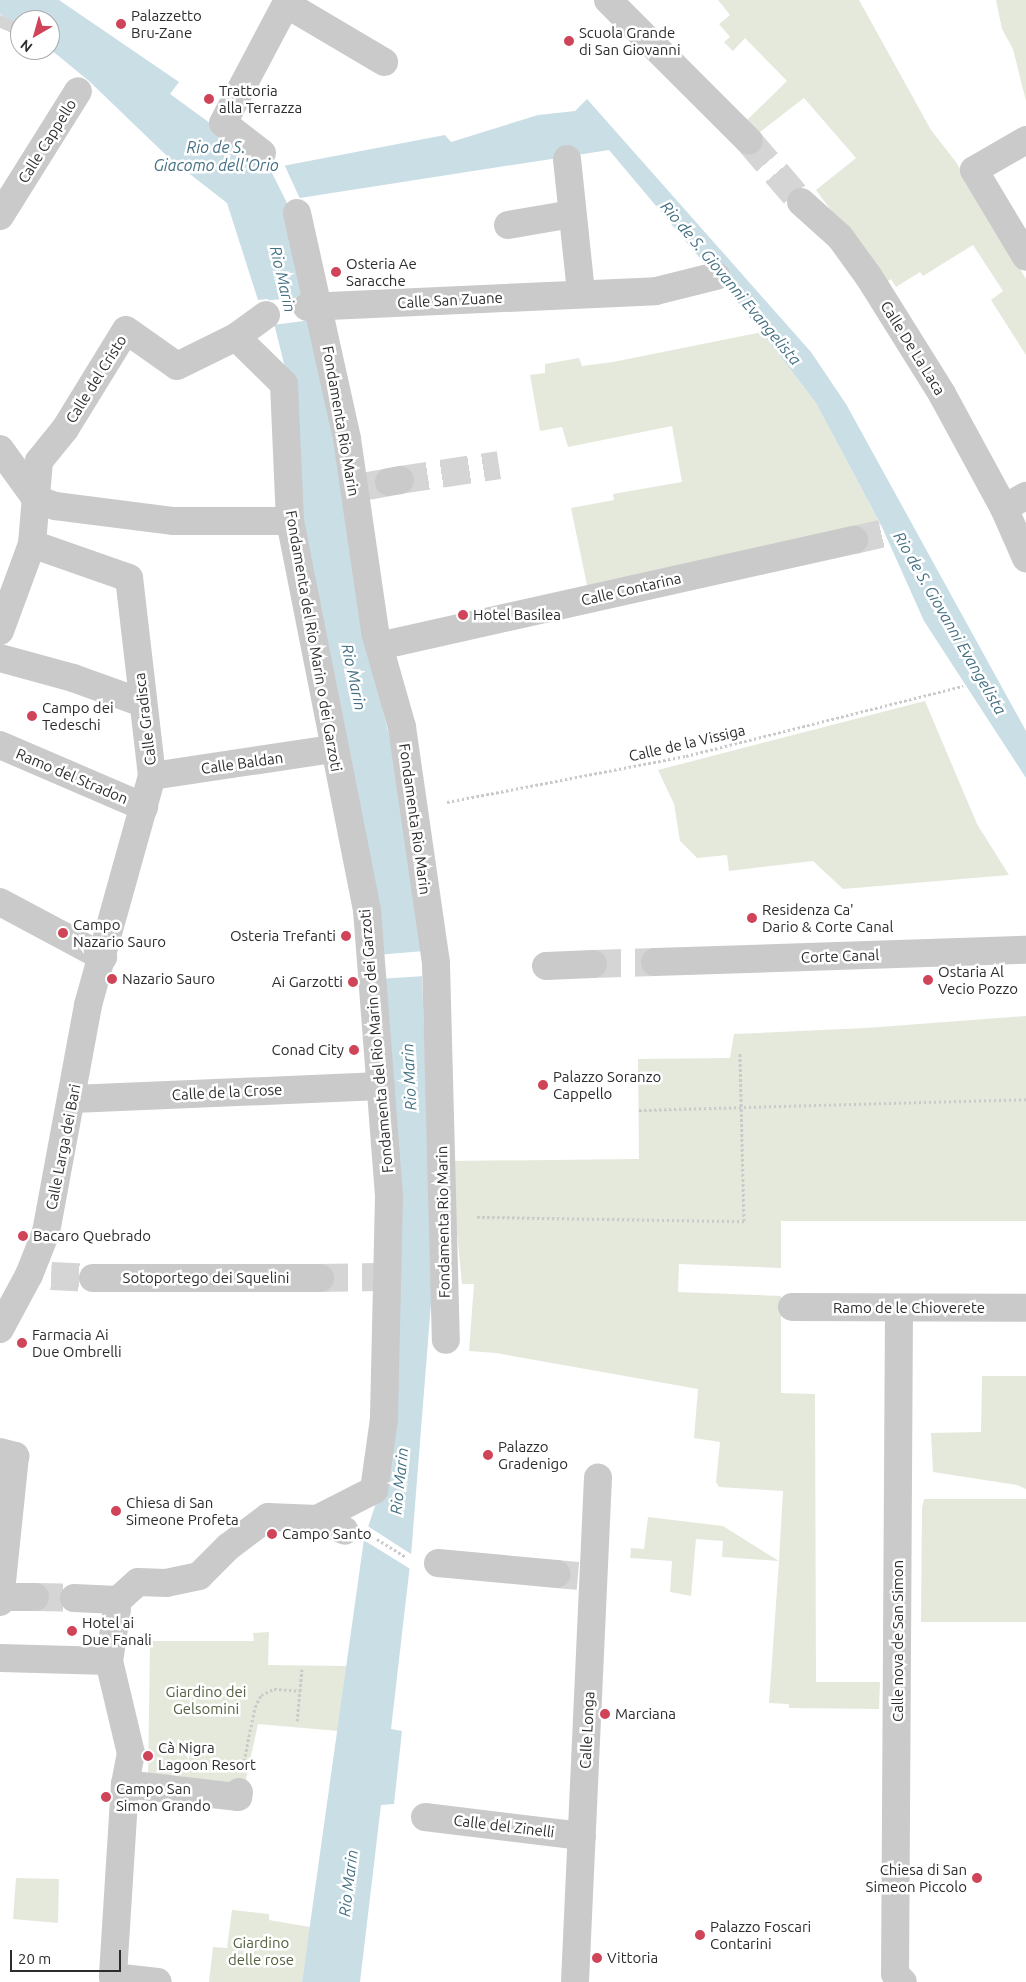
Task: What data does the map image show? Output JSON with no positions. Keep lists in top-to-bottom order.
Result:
{
  "streets": {
    "street": [
      "Calle Cappello",
      "Calle San Zuane",
      "Calle De La Laca",
      "Calle del Cristo",
      "Fondamenta Rio Marin",
      "Calle Contarina",
      "Fondamenta del Rio Marin o dei Garzoti",
      "Calle Gradisca",
      "Calle Baldan",
      "Ramo del Stradon",
      "Corte Canal",
      "Calle de la Crose",
      "Calle Larga dei Bari",
      "Sotoportego dei Squelini",
      "Ramo de le Chioverete",
      "Calle nova de San Simon",
      "Calle Longa",
      "Calle del Zinelli"
    ],
    "path": ["Calle de la Vissiga"]
  },
  "crossings": [
    ["Calle San Zuane", "Fondamenta Rio Marin"],
    ["Calle del Cristo", "Fondamenta del Rio Marin o dei Garzoti"],
    ["Fondamenta Rio Marin", "Calle Contarina"],
    ["Fondamenta Rio Marin", "Calle de la Vissiga"],
    ["Fondamenta del Rio Marin o dei Garzoti", "Calle Baldan"],
    ["Fondamenta del Rio Marin o dei Garzoti", "Calle de la Crose"],
    ["Calle Gradisca", "Calle Baldan"],
    ["Calle Gradisca", "Ramo del Stradon"],
    ["Calle Gradisca", "Calle Larga dei Bari"],
    ["Calle de la Crose", "Calle Larga dei Bari"],
    ["Ramo de le Chioverete", "Calle nova de San Simon"],
    ["Calle Longa", "Calle del Zinelli"]
  ],
  "water": ["Rio de S. Giacomo dell'Orio", "Rio Marin", "Rio de S. Giovanni Evangelista"],
  "parks": ["Giardino dei Gelsomini", "Giardino delle rose"],
  "places": [
    "Palazzetto Bru-Zane",
    "Scuola Grande di San Giovanni",
    "Trattoria alla Terrazza",
    "Osteria Ae Saracche",
    "Hotel Basilea",
    "Campo dei Tedeschi",
    "Residenza Ca' Dario & Corte Canal",
    "Campo Nazario Sauro",
    "Osteria Trefanti",
    "Nazario Sauro",
    "Ostaria Al Vecio Pozzo",
    "Ai Garzotti",
    "Conad City",
    "Palazzo Soranzo Cappello",
    "Bacaro Quebrado",
    "Farmacia Ai Due Ombrelli",
    "Palazzo Gradenigo",
    "Chiesa di San Simeone Profeta",
    "Campo Santo",
    "Hotel ai Due Fanali",
    "Marciana",
    "Cà Nigra Lagoon Resort",
    "Campo San Simon Grando",
    "Chiesa di San Simeon Piccolo",
    "Palazzo Foscari Contarini",
    "Vittoria"
  ],
  "scale_bar": "20 m",
  "north": "bottom left"
}
